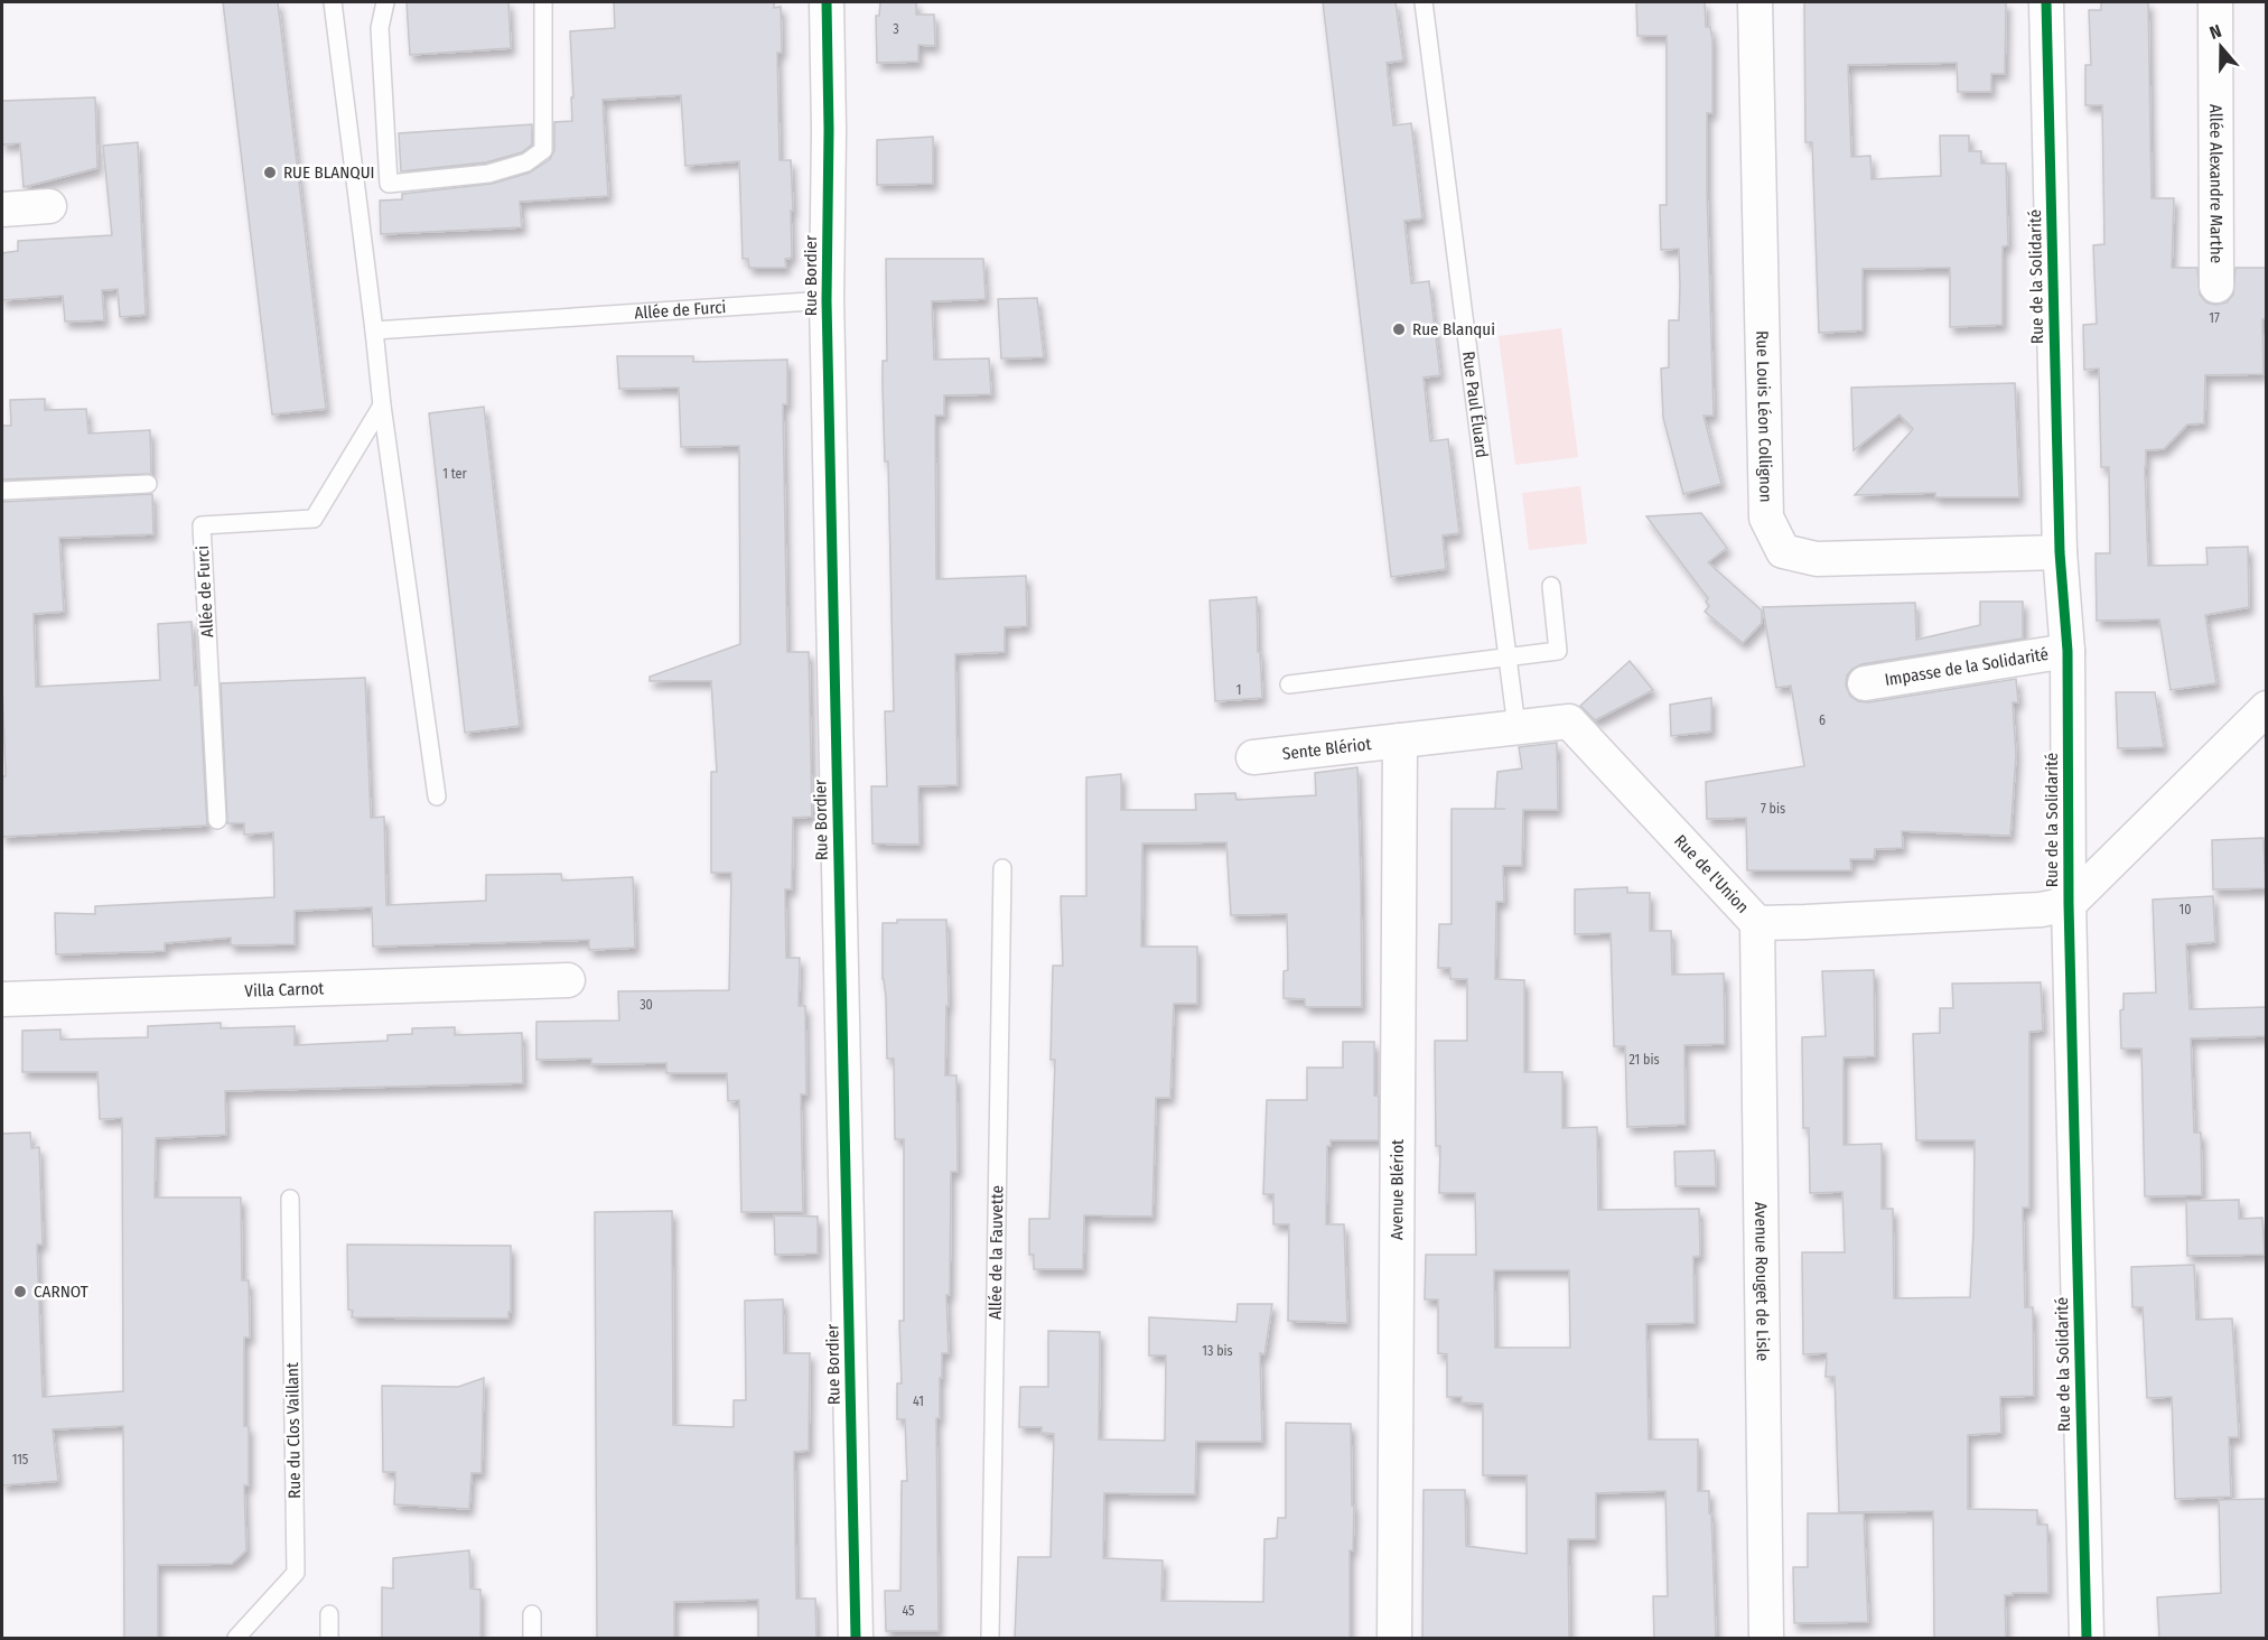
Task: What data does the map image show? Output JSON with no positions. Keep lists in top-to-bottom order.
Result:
{
  "streets": {
    "street": [
      "Allée Alexandre Marthe",
      "Rue Bordier",
      "Rue de la Solidarité",
      "Rue Louis Léon Collignon",
      "Impasse de la Solidarité",
      "Sente Blériot",
      "Rue de l'Union",
      "Villa Carnot",
      "Avenue Blériot",
      "Avenue Rouget de Lisle"
    ],
    "lane": [
      "Allée de Furci",
      "Rue Paul Éluard",
      "Allée de la Fauvette",
      "Rue du Clos Vaillant"
    ]
  },
  "crossings": [
    ["Rue Bordier", "Allée de Furci"],
    ["Rue de la Solidarité", "Rue Louis Léon Collignon"],
    ["Rue de la Solidarité", "Impasse de la Solidarité"],
    ["Rue de la Solidarité", "Rue de l'Union"],
    ["Rue Paul Éluard", "Rue de l'Union"],
    ["Sente Blériot", "Rue de l'Union"],
    ["Sente Blériot", "Avenue Blériot"],
    ["Rue de l'Union", "Avenue Blériot"],
    ["Rue de l'Union", "Avenue Rouget de Lisle"]
  ],
  "places": ["RUE BLANQUI", "Rue Blanqui", "CARNOT"],
  "house_numbers": [
    "3",
    "17",
    "1 ter",
    "1",
    "6",
    "7 bis",
    "10",
    "30",
    "21 bis",
    "13 bis",
    "41",
    "115",
    "45"
  ],
  "north": "top"
}
